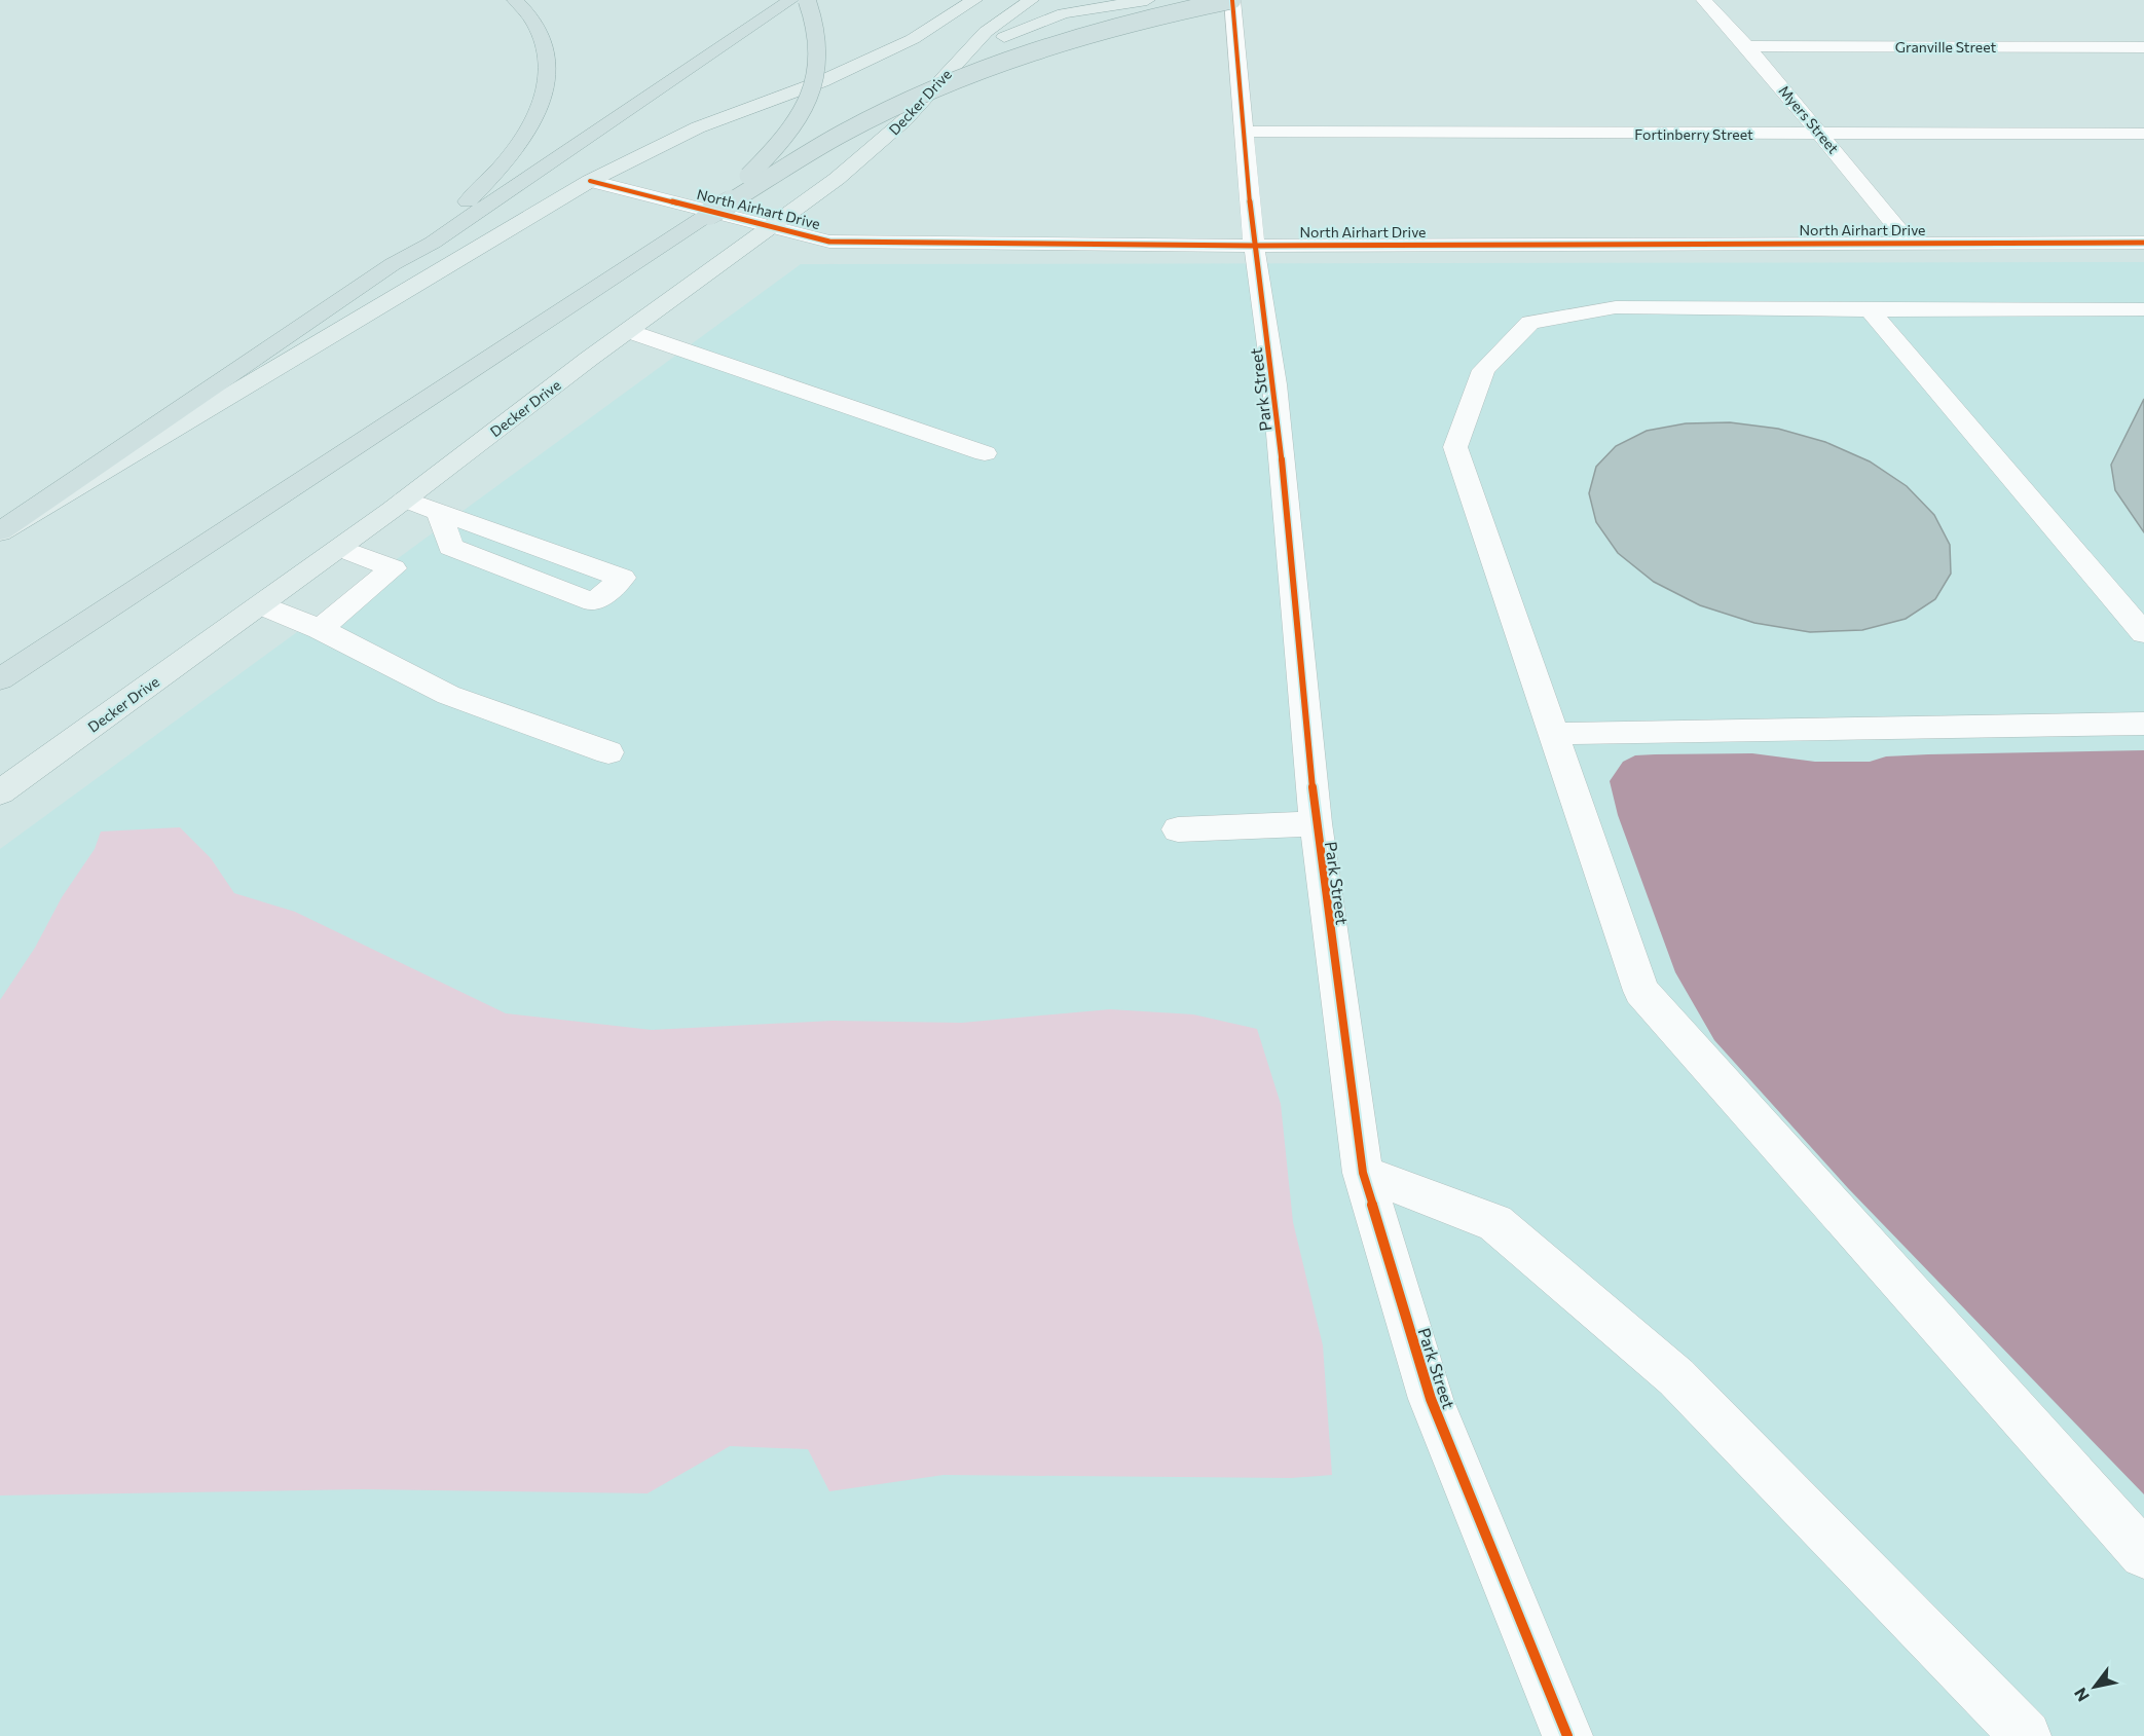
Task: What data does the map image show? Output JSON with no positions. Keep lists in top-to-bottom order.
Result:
{
  "streets": {
    "main road": ["Decker Drive"],
    "street": [
      "Granville Street",
      "Myers Street",
      "Fortinberry Street",
      "North Airhart Drive",
      "Park Street"
    ]
  },
  "crossings": [
    ["Granville Street", "Myers Street"],
    ["Decker Drive", "North Airhart Drive"],
    ["Myers Street", "Fortinberry Street"],
    ["Myers Street", "North Airhart Drive"],
    ["Fortinberry Street", "Park Street"],
    ["North Airhart Drive", "Park Street"]
  ],
  "north": "bottom left"
}
